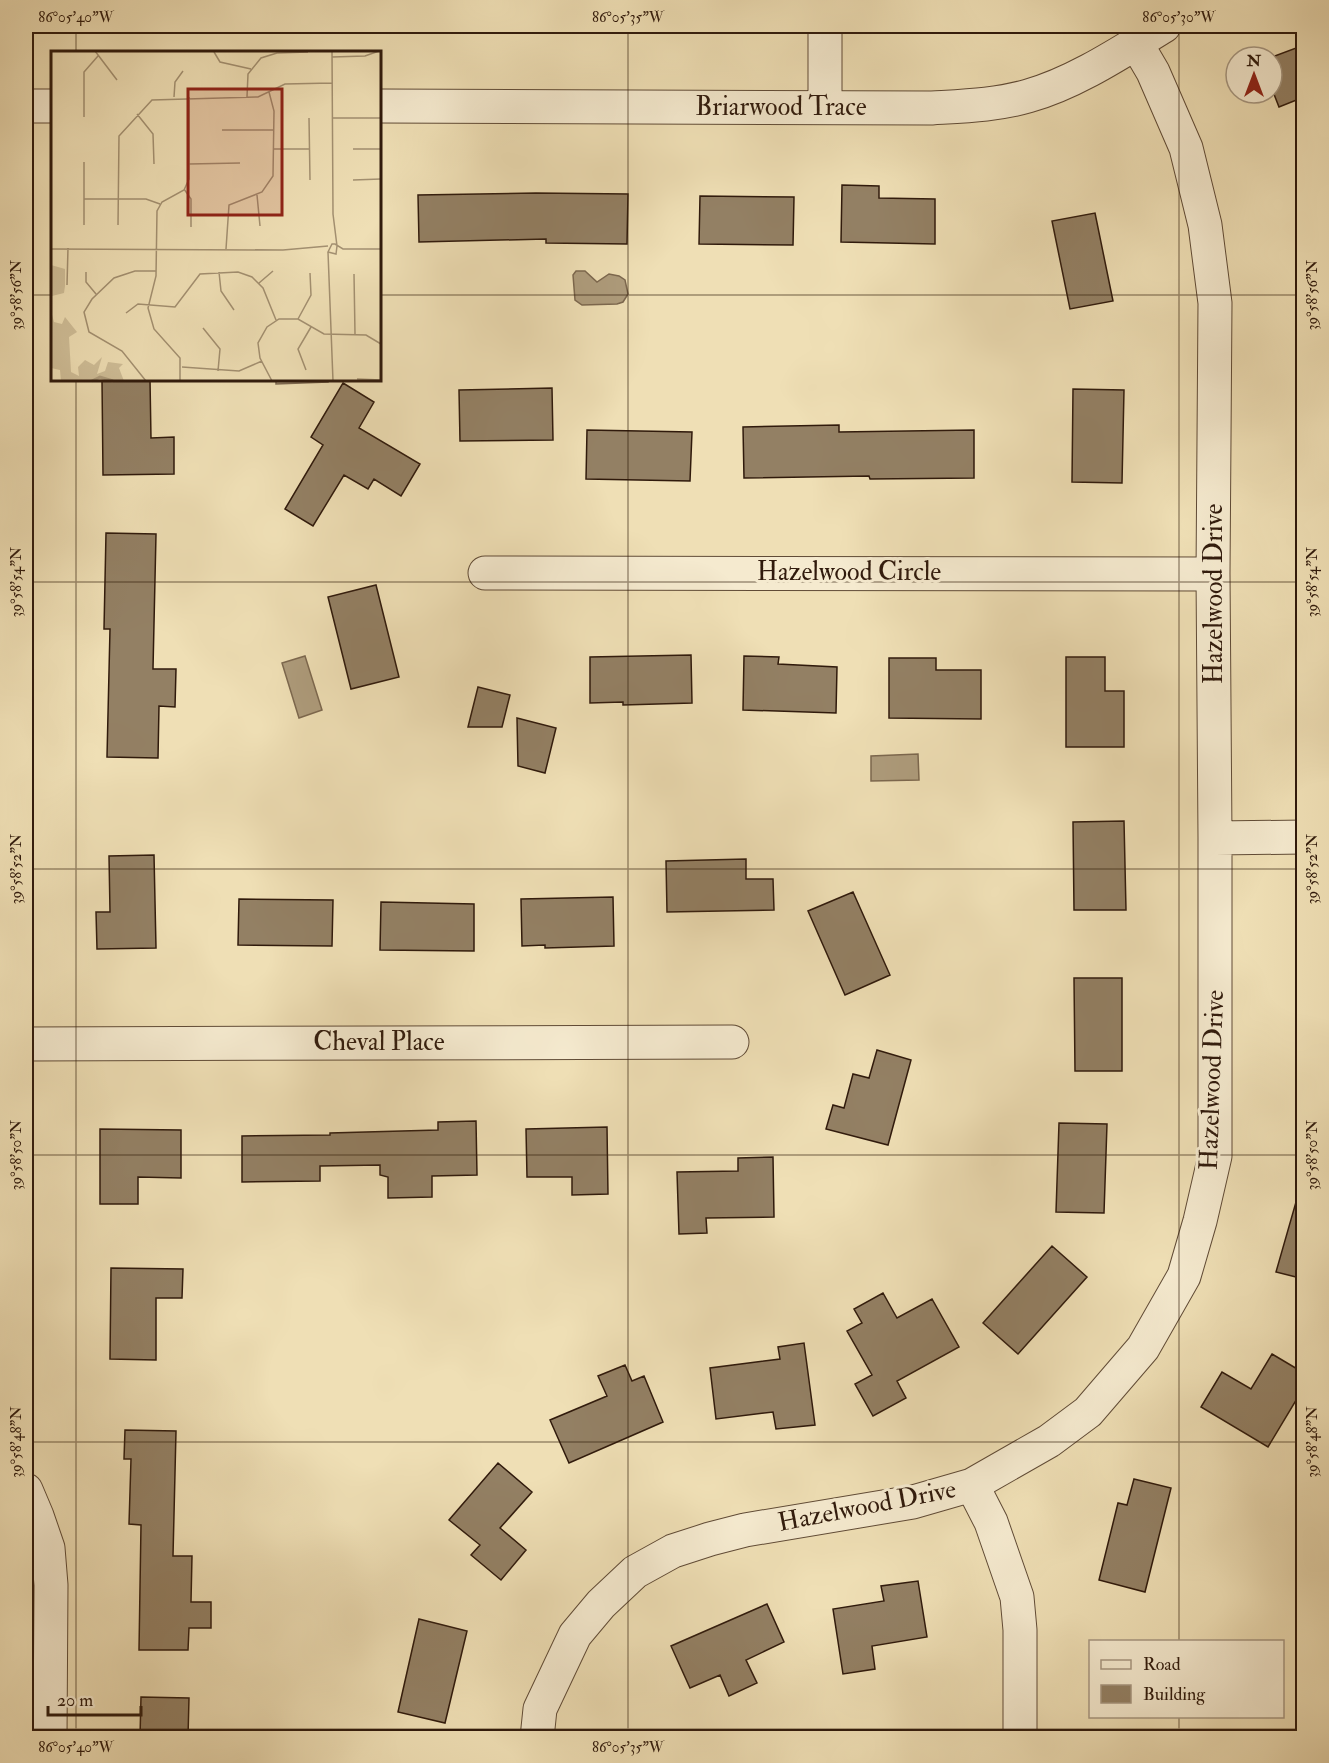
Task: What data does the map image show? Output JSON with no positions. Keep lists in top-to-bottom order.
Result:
{
  "streets": {
    "street": [
      "Briarwood Trace",
      "Hazelwood Circle",
      "Hazelwood Drive",
      "Cheval Place"
    ]
  },
  "crossings": [
    ["Briarwood Trace", "Hazelwood Drive"],
    ["Hazelwood Circle", "Hazelwood Drive"]
  ],
  "legend": ["Road", "Building"],
  "scale_bar": "20 m",
  "north": "top",
  "coordinates": [
    "86°05'40\"W",
    "86°05'35\"W",
    "86°05'30\"W",
    "39°58'56\"N",
    "39°58'54\"N",
    "39°58'52\"N",
    "39°58'50\"N",
    "39°58'48\"N"
  ]
}
